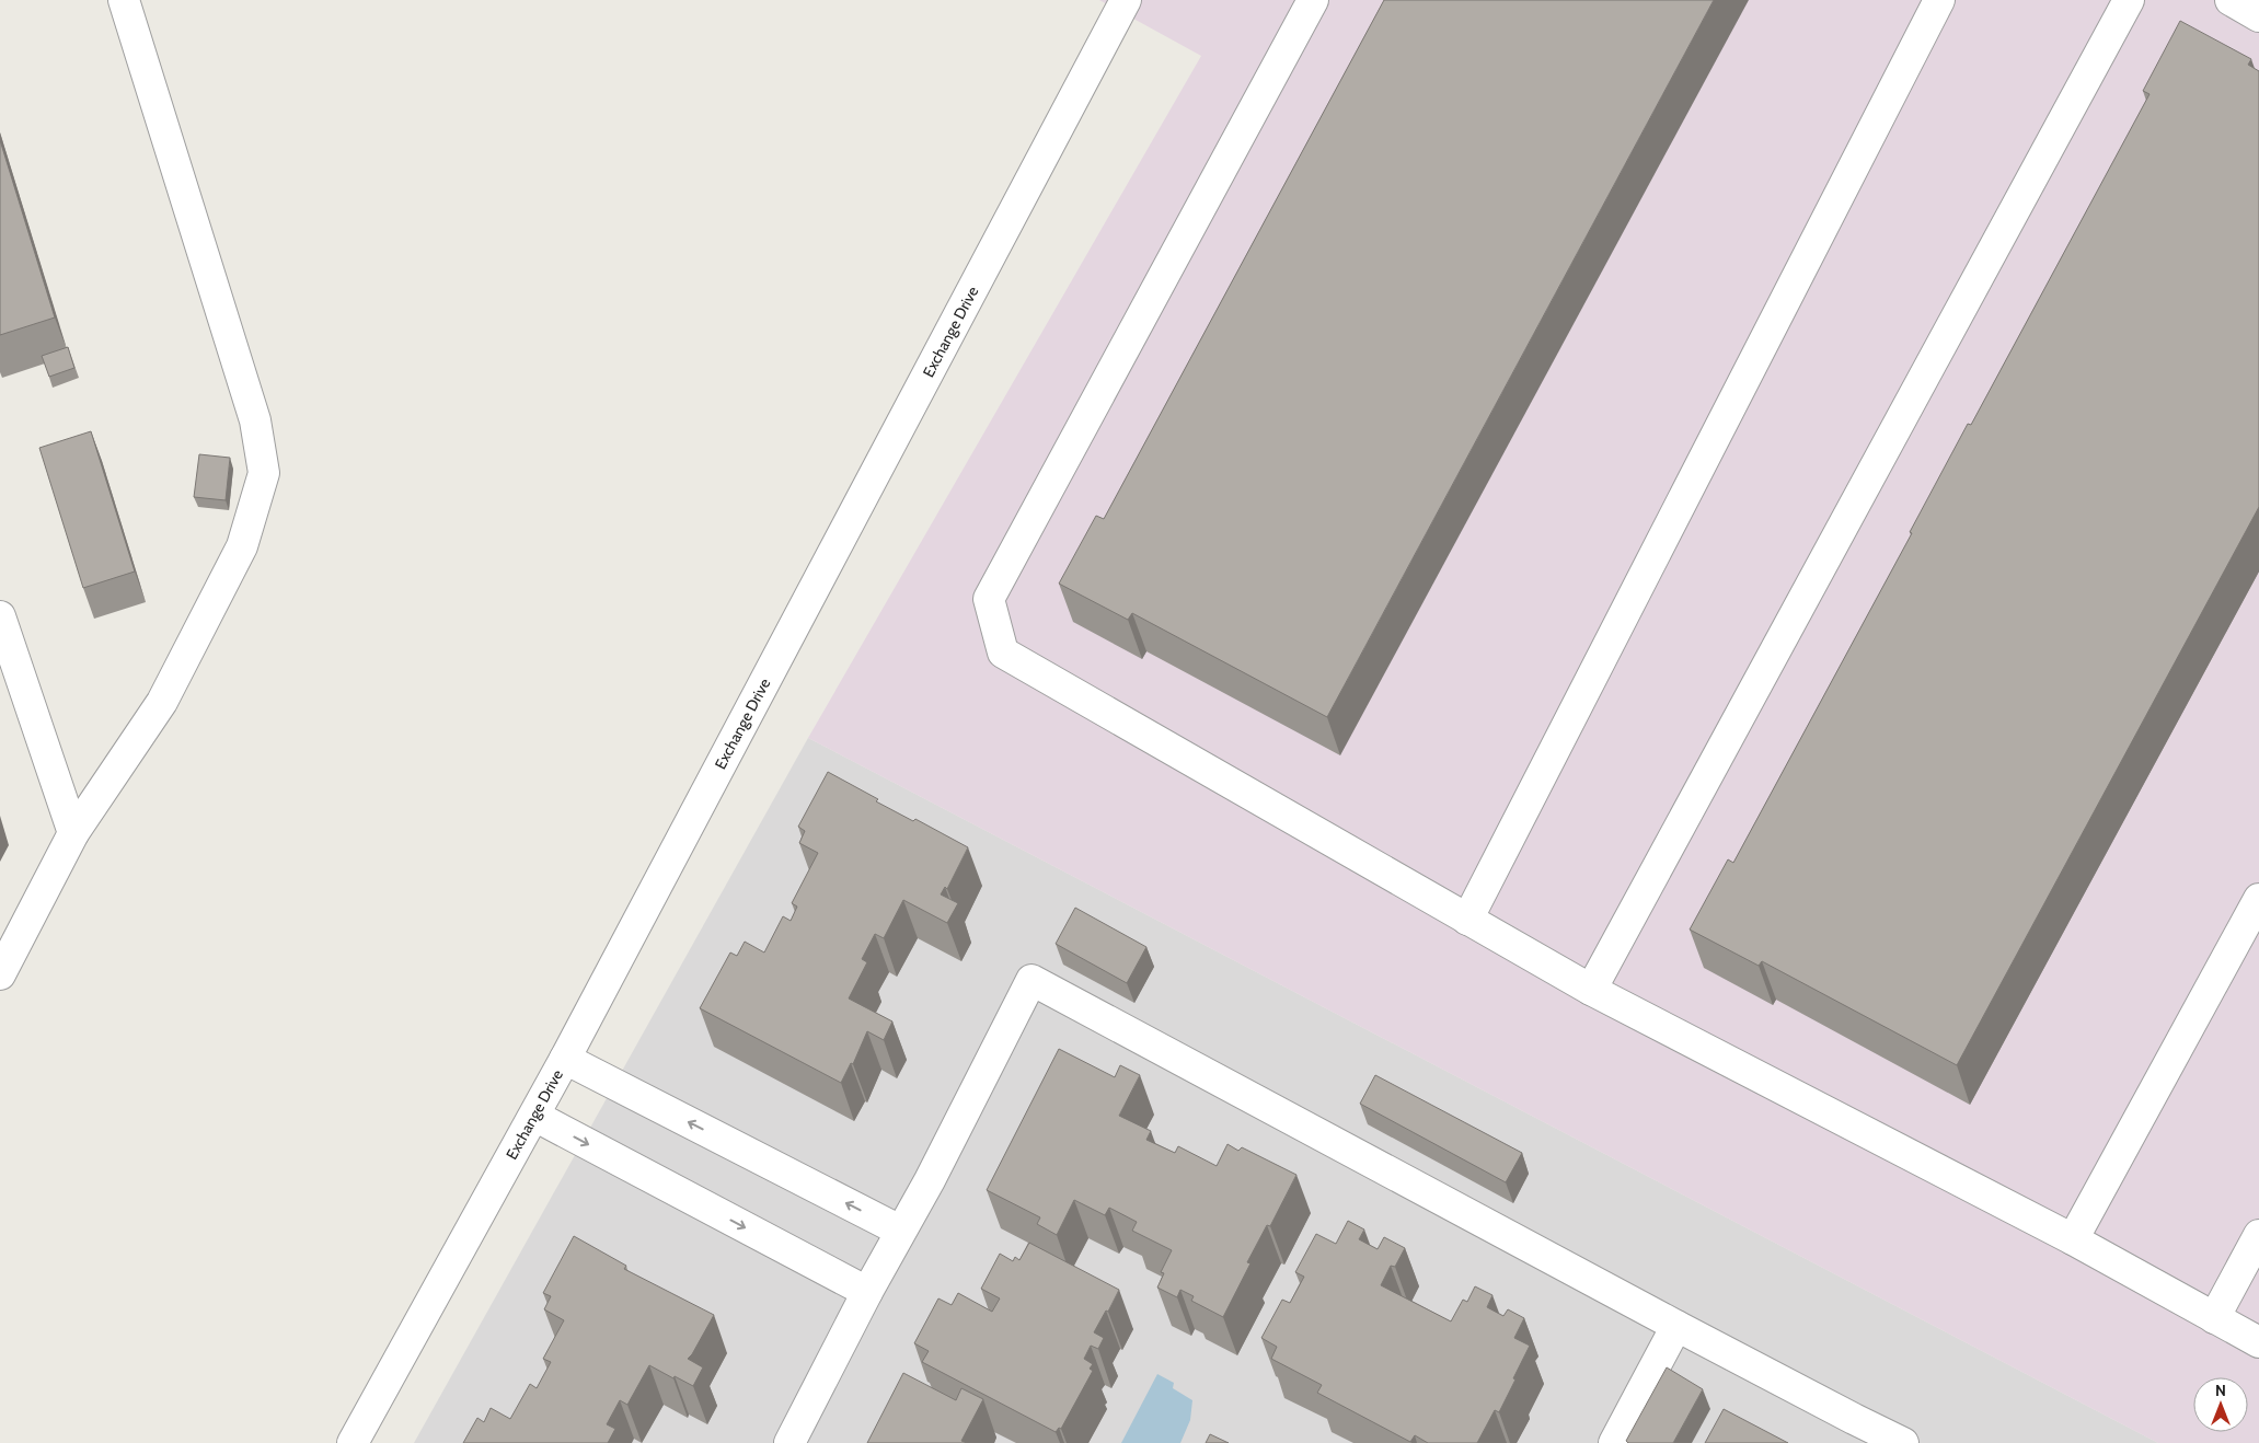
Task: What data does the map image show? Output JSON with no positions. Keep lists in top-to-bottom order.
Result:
{
  "streets": {
    "street": ["Exchange Drive"]
  },
  "north": "top"
}
